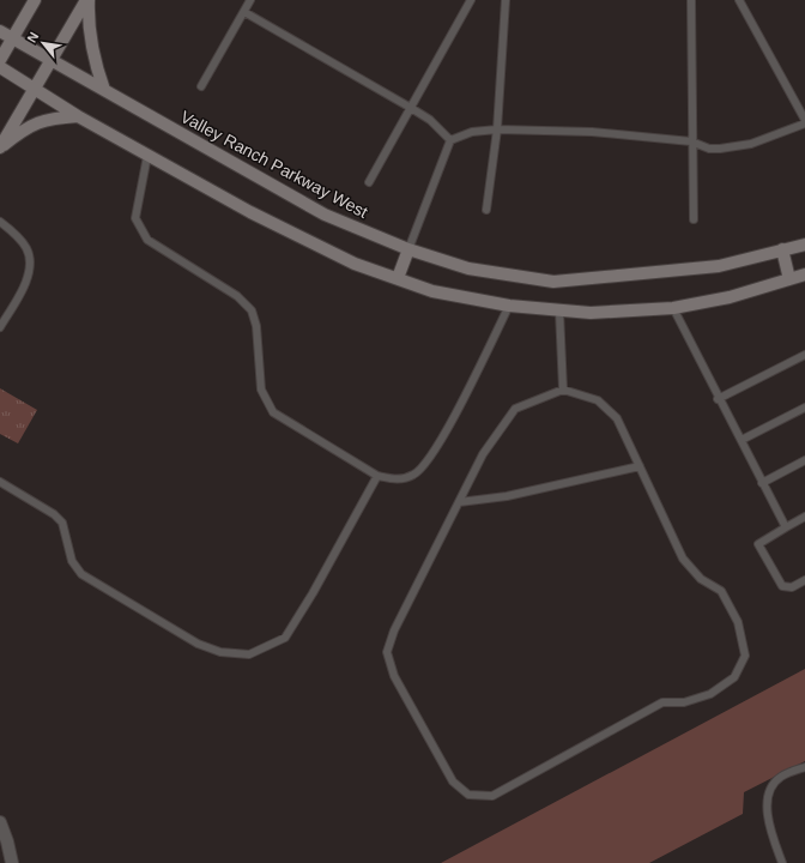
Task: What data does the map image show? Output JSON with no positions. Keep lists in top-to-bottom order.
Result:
{
  "streets": {
    "main road": ["Valley Ranch Parkway West"]
  },
  "north": "top left"
}
